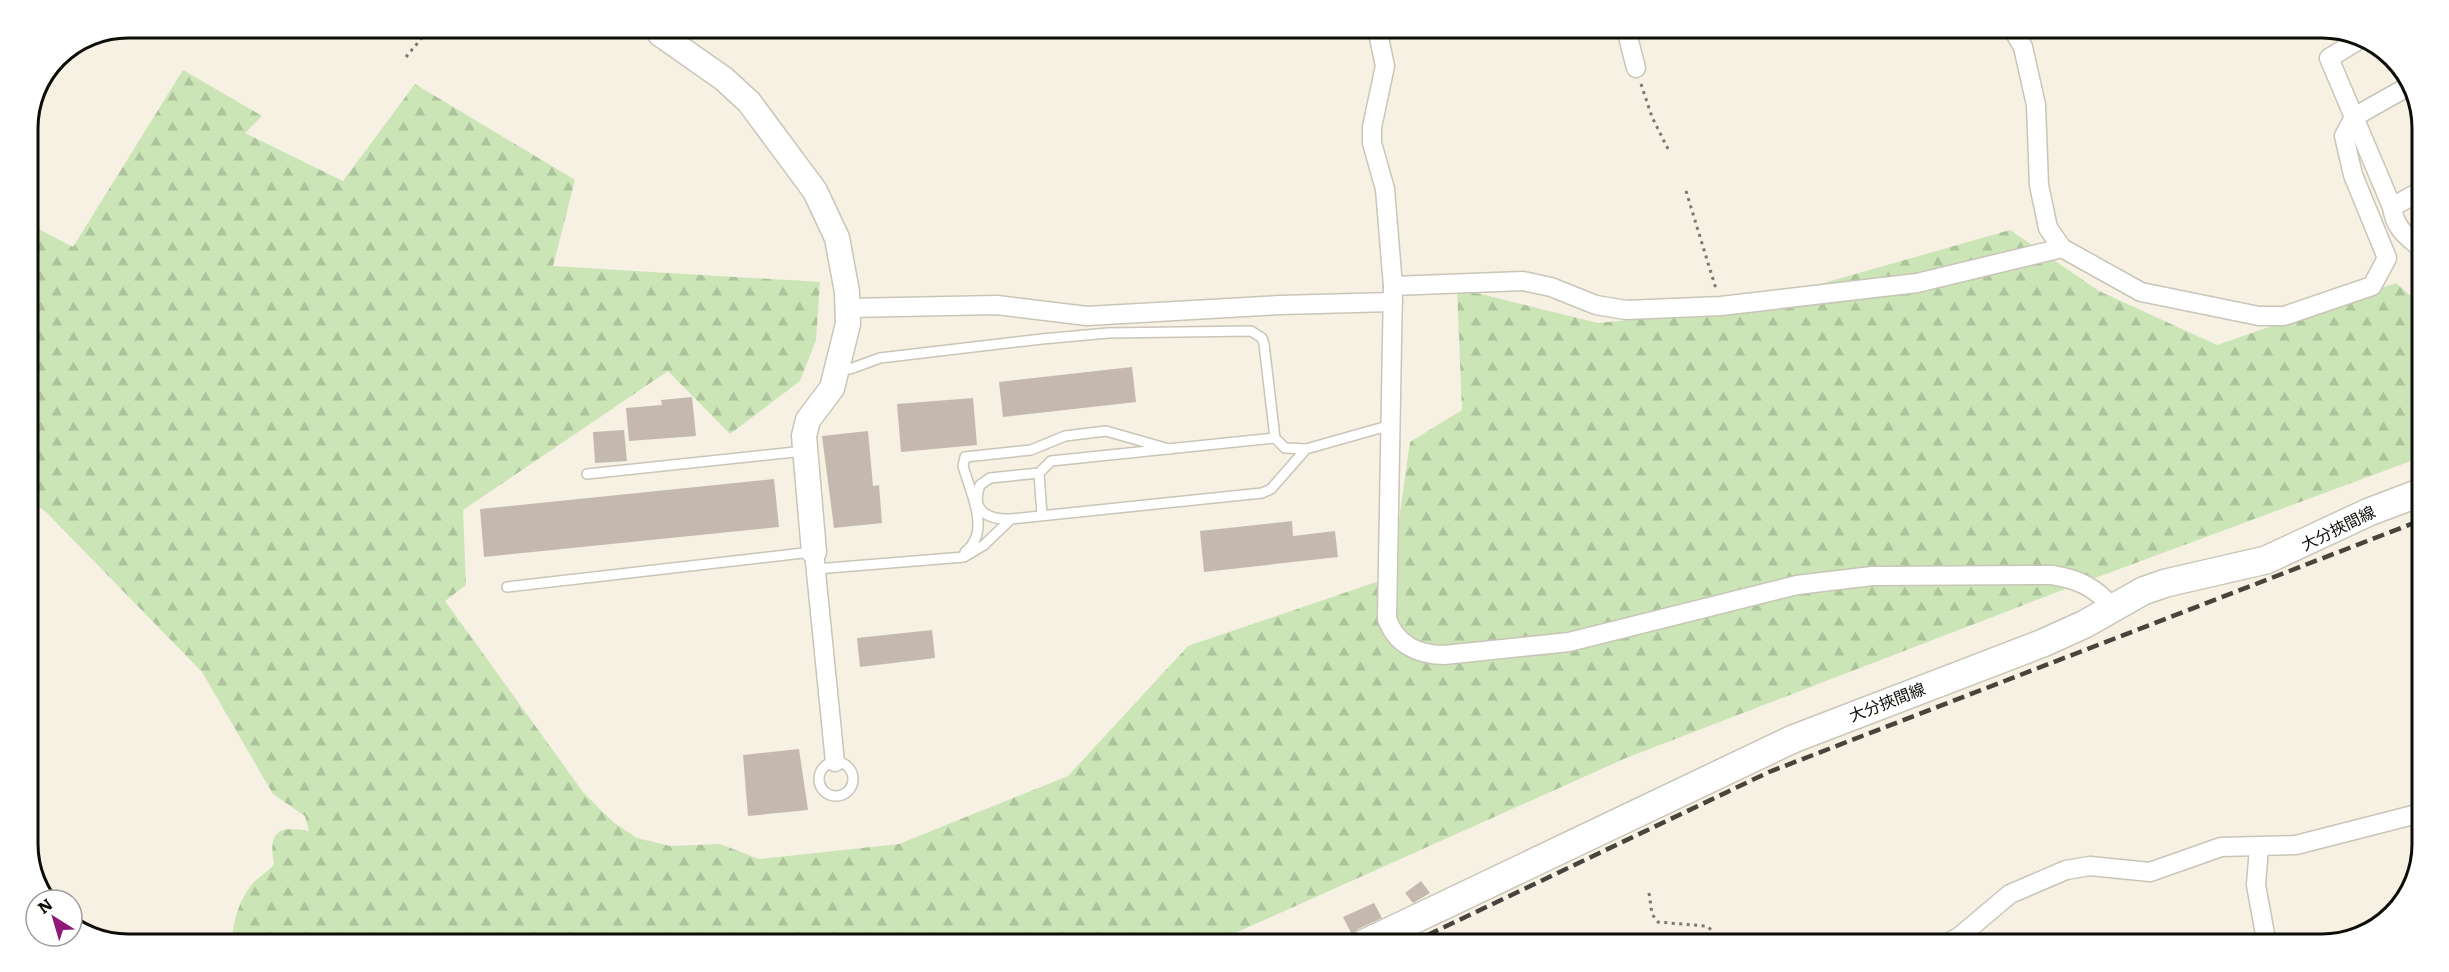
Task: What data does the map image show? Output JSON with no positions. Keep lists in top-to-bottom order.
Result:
{
  "streets": {
    "main road": ["大分挾間線"]
  },
  "north": "top left"
}
